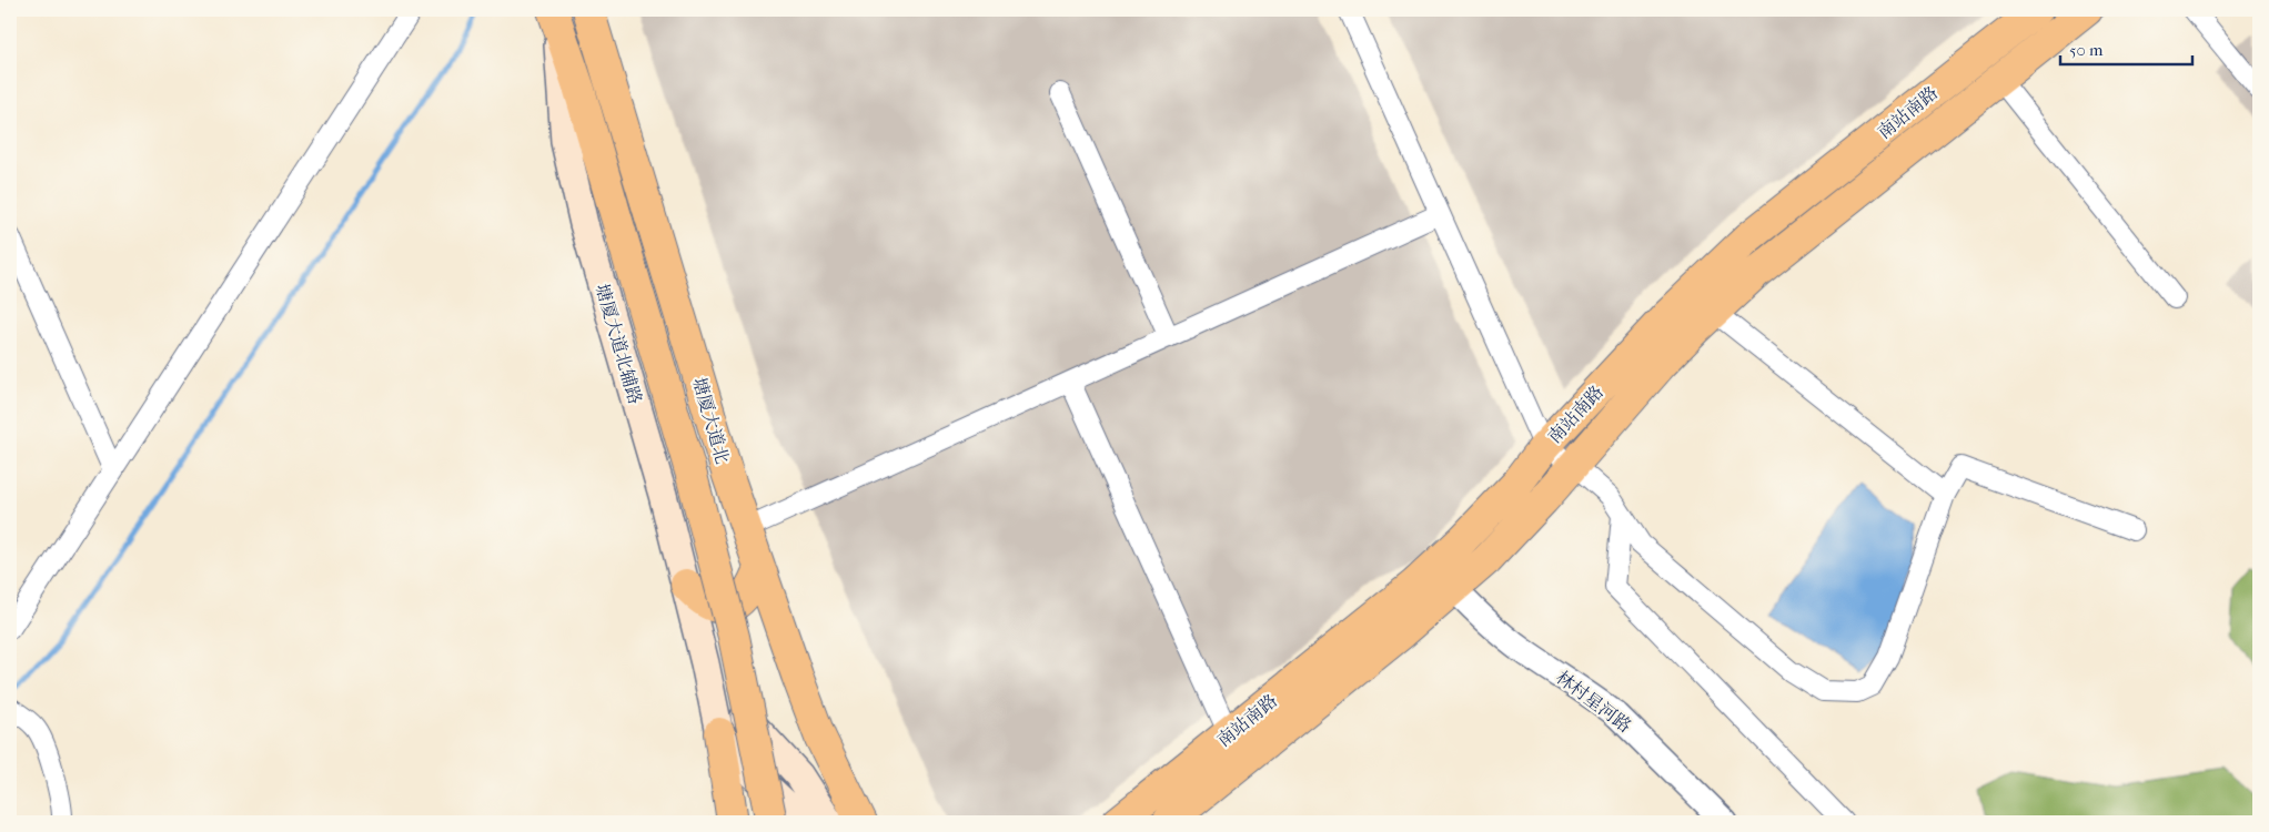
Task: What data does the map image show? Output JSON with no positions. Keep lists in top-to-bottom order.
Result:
{
  "streets": {
    "main road": ["南站南路", "塘厦大道北辅路", "塘厦大道北"],
    "street": ["林村星河路"]
  },
  "crossings": [
    ["南站南路", "林村星河路"],
    ["塘厦大道北辅路", "塘厦大道北"]
  ],
  "scale_bar": "50 m"
}
